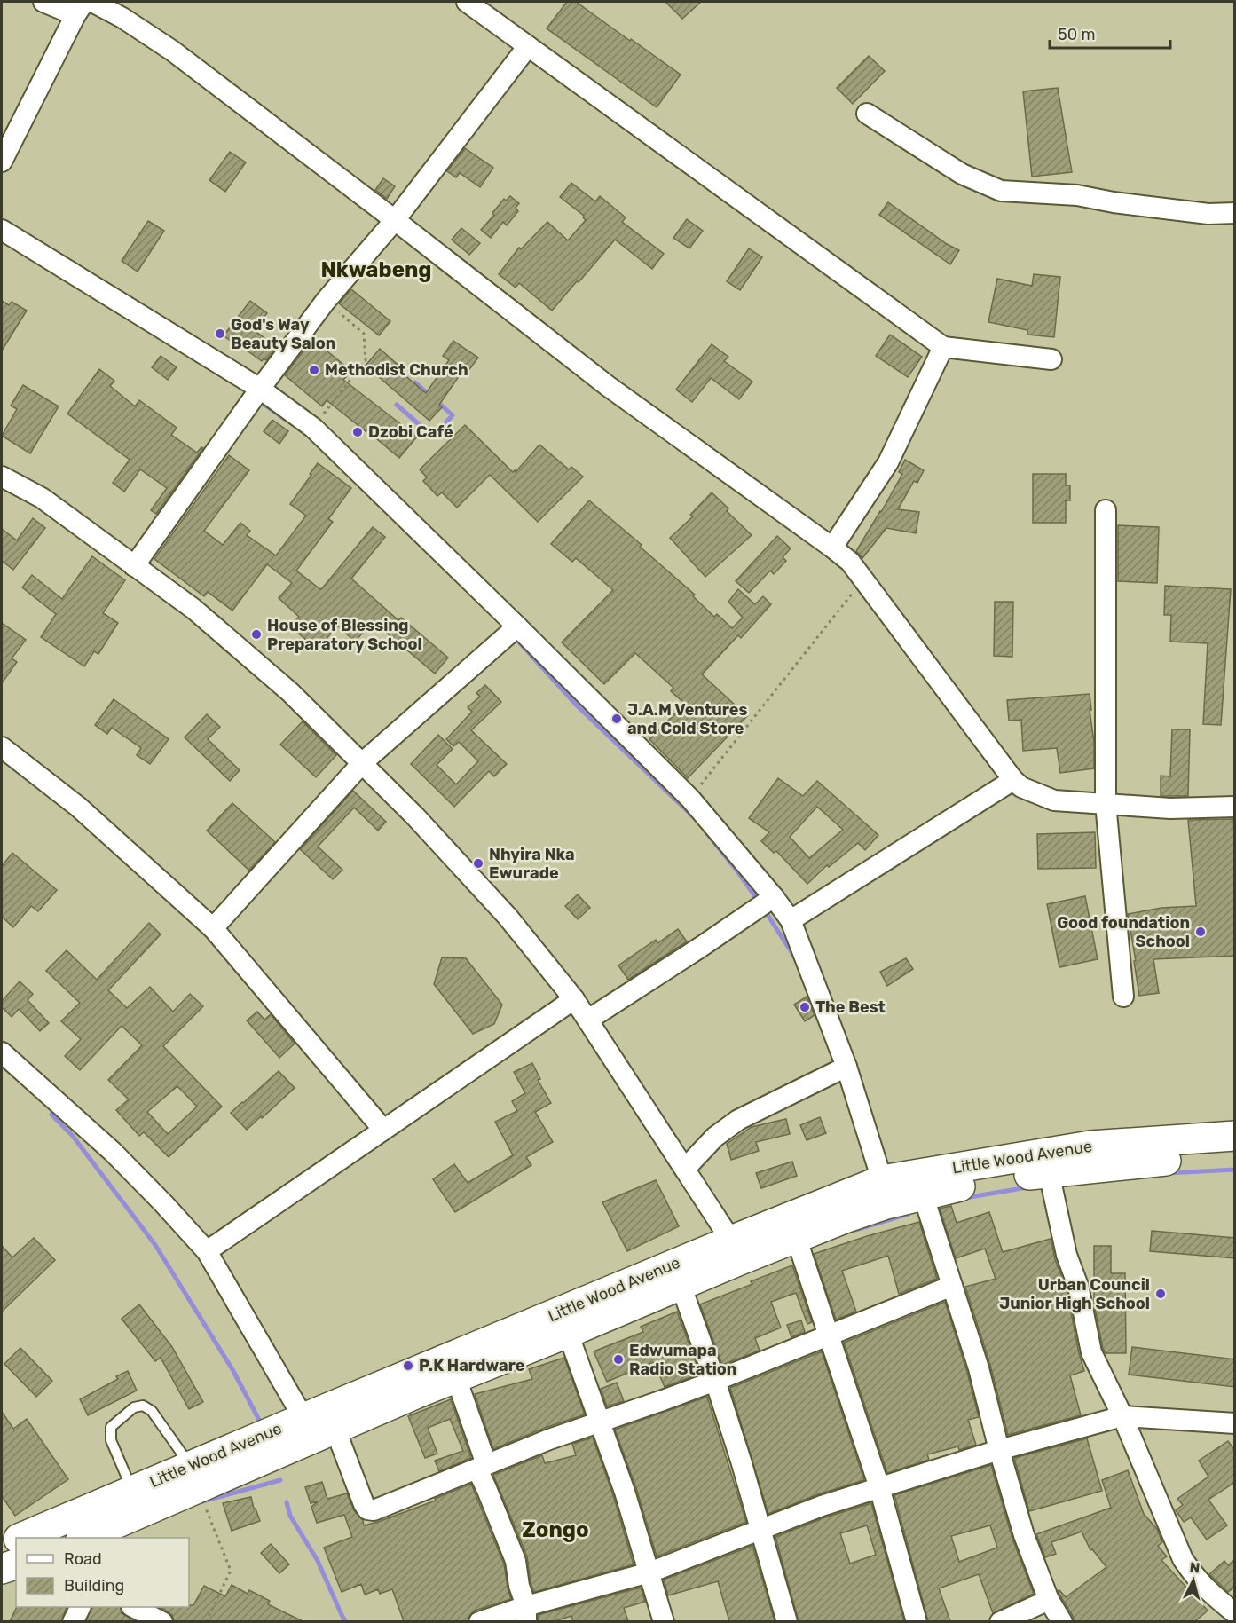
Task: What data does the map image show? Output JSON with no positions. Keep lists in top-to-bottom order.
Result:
{
  "streets": {
    "highway": ["Little Wood Avenue"]
  },
  "districts": ["Nkwabeng", "Zongo"],
  "places": [
    "God's Way Beauty Salon",
    "Methodist Church",
    "Dzobi Café",
    "House of Blessing Preparatory School",
    "J.A.M Ventures and Cold Store",
    "Nhyira Nka Ewurade",
    "Good foundation School",
    "The Best",
    "Urban Council Junior High School",
    "Edwumapa Radio Station",
    "P.K Hardware"
  ],
  "legend": ["Road", "Building"],
  "scale_bar": "50 m",
  "north": "top"
}
